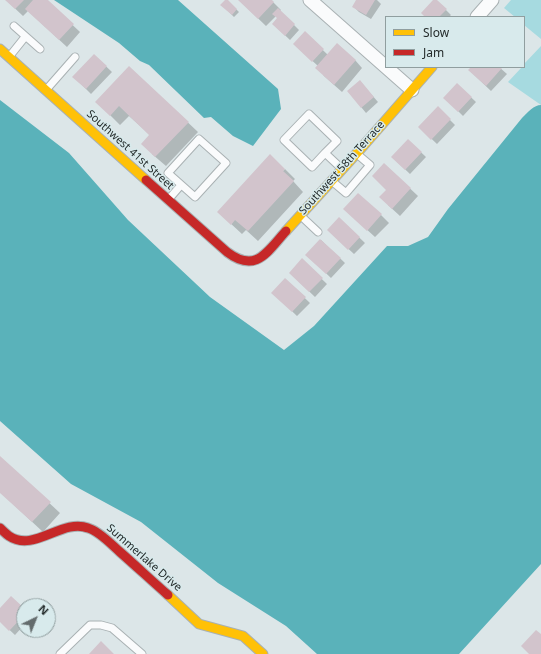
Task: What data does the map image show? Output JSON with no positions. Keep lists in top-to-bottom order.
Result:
{
  "streets": {
    "street": ["Southwest 41st Street", "Southwest 58th Terrace", "Summerlake Drive"]
  },
  "crossings": [
    ["Southwest 41st Street", "Southwest 58th Terrace"]
  ],
  "legend": ["Slow", "Jam"],
  "north": "top right"
}
